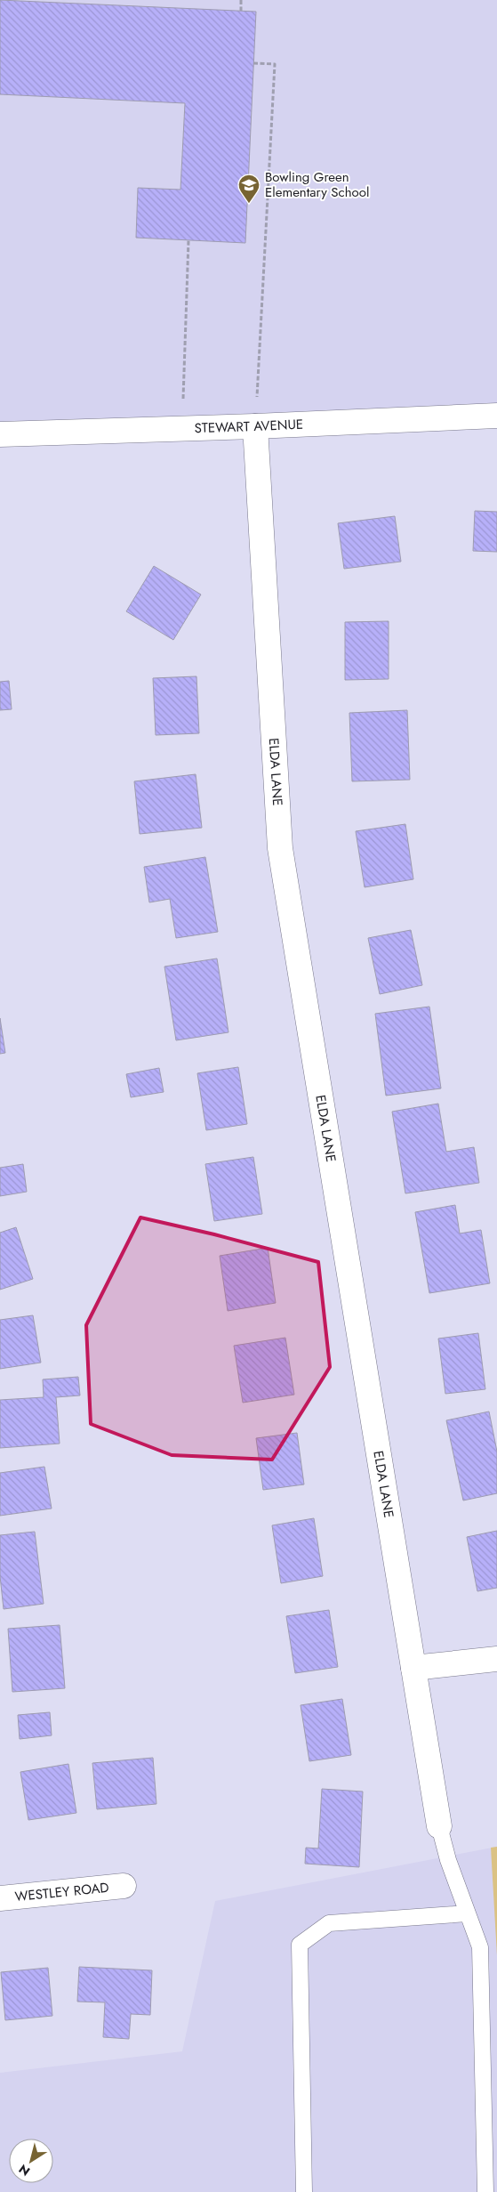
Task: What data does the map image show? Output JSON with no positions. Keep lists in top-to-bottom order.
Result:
{
  "streets": {
    "street": ["STEWART AVENUE", "ELDA LANE", "WESTLEY ROAD"]
  },
  "crossings": [
    ["STEWART AVENUE", "ELDA LANE"]
  ],
  "places": {
    "school or university": ["Bowling Green Elementary School"]
  },
  "north": "bottom left"
}
